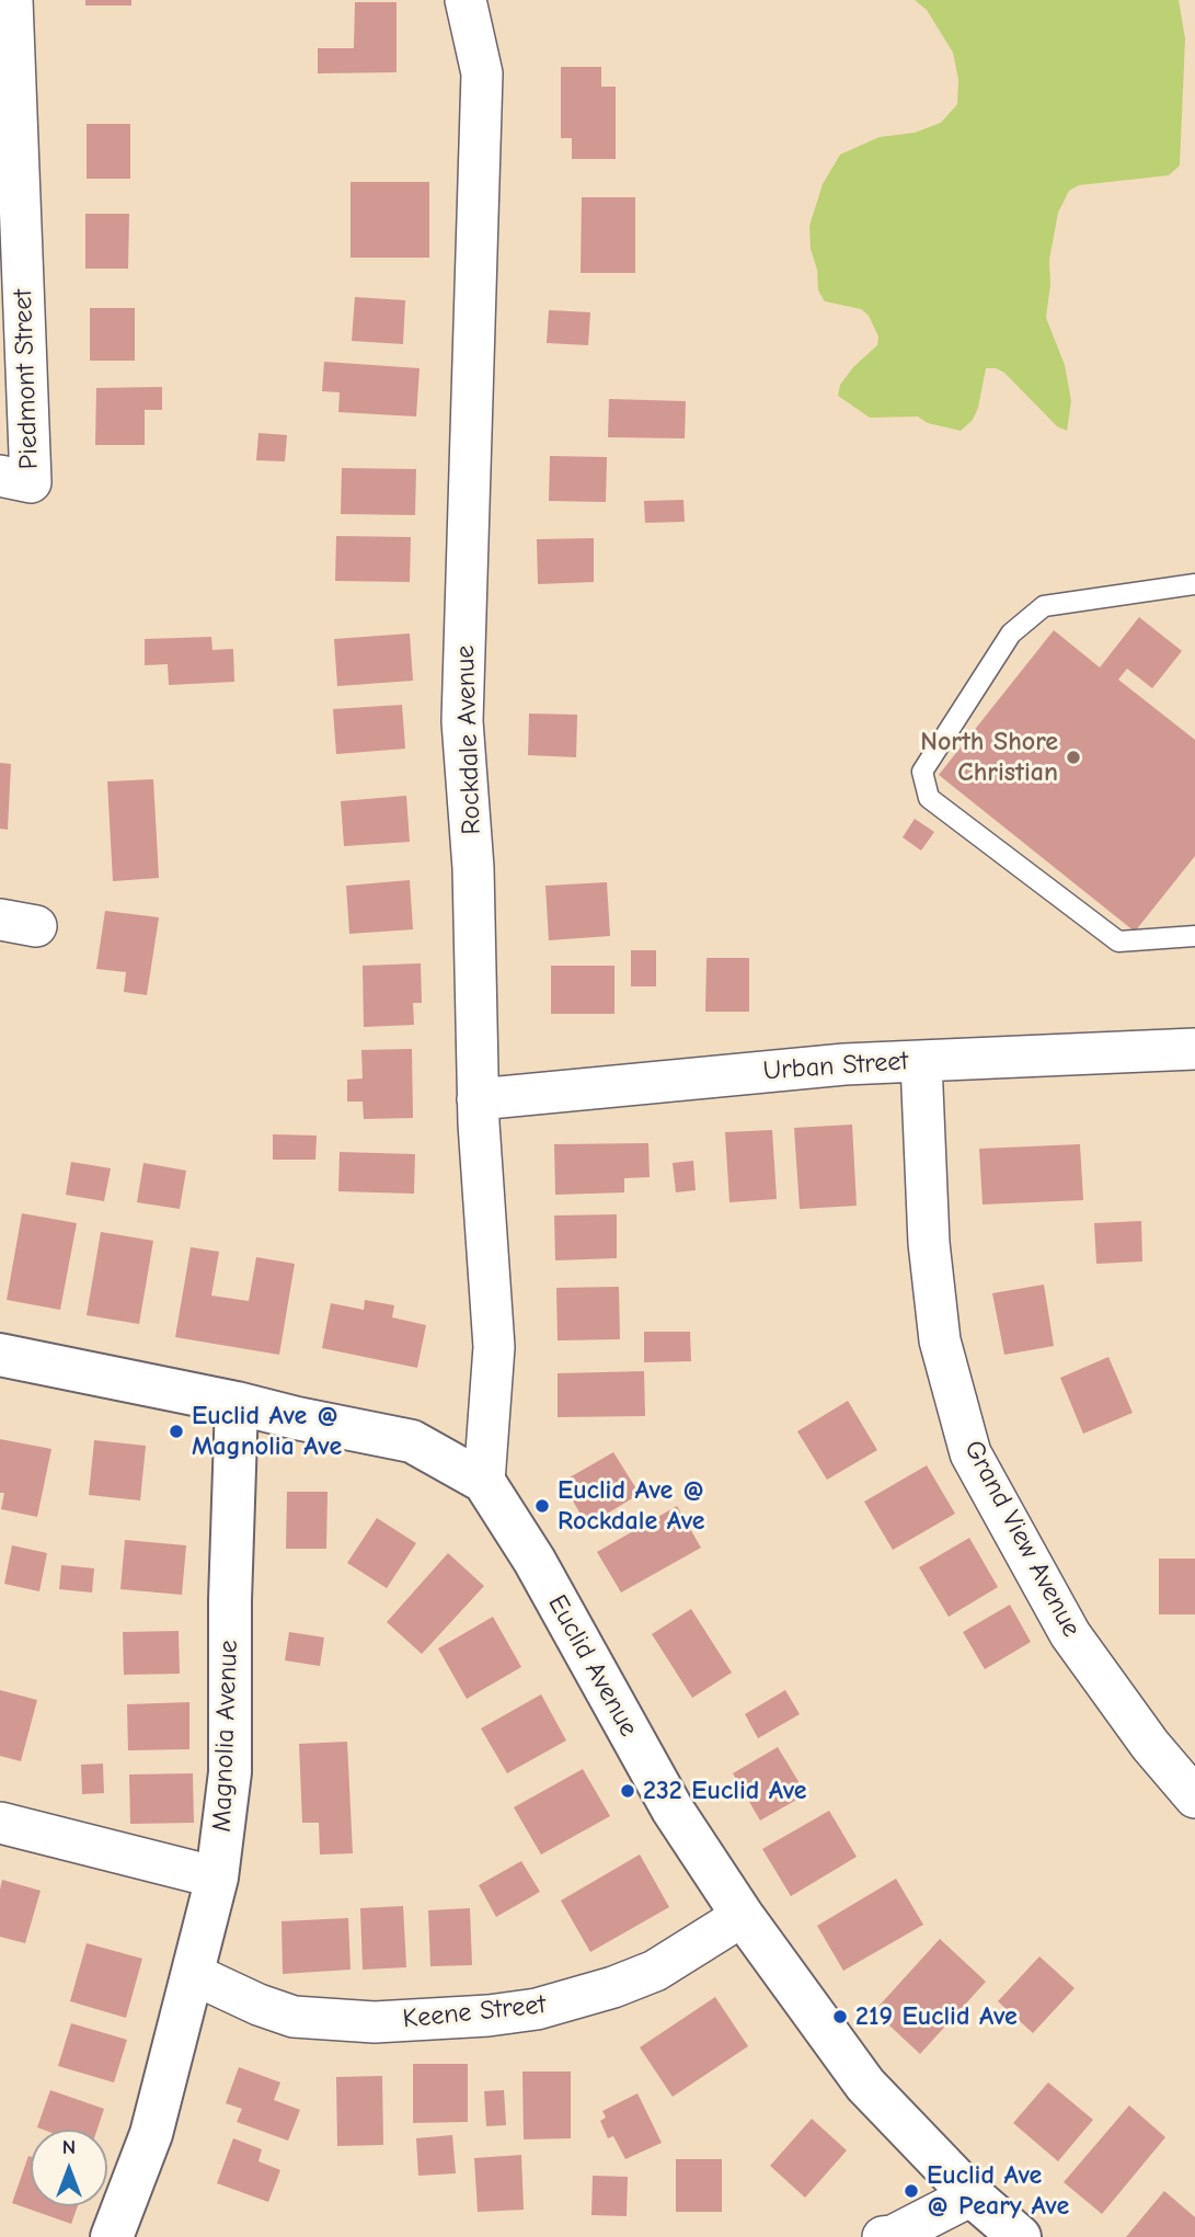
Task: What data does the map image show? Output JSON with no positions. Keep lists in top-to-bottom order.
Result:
{
  "streets": {
    "street": [
      "Piedmont Street",
      "Rockdale Avenue",
      "Urban Street",
      "Grand View Avenue",
      "Euclid Avenue",
      "Magnolia Avenue",
      "Keene Street"
    ]
  },
  "crossings": [
    ["Rockdale Avenue", "Urban Street"],
    ["Rockdale Avenue", "Euclid Avenue"],
    ["Urban Street", "Grand View Avenue"],
    ["Euclid Avenue", "Magnolia Avenue"],
    ["Euclid Avenue", "Keene Street"],
    ["Magnolia Avenue", "Keene Street"]
  ],
  "places": [
    "North Shore Christian",
    "Euclid Ave @ Magnolia Ave",
    "Euclid Ave @ Rockdale Ave",
    "232 Euclid Ave",
    "219 Euclid Ave",
    "Euclid Ave @ Peary Ave"
  ],
  "north": "top"
}
